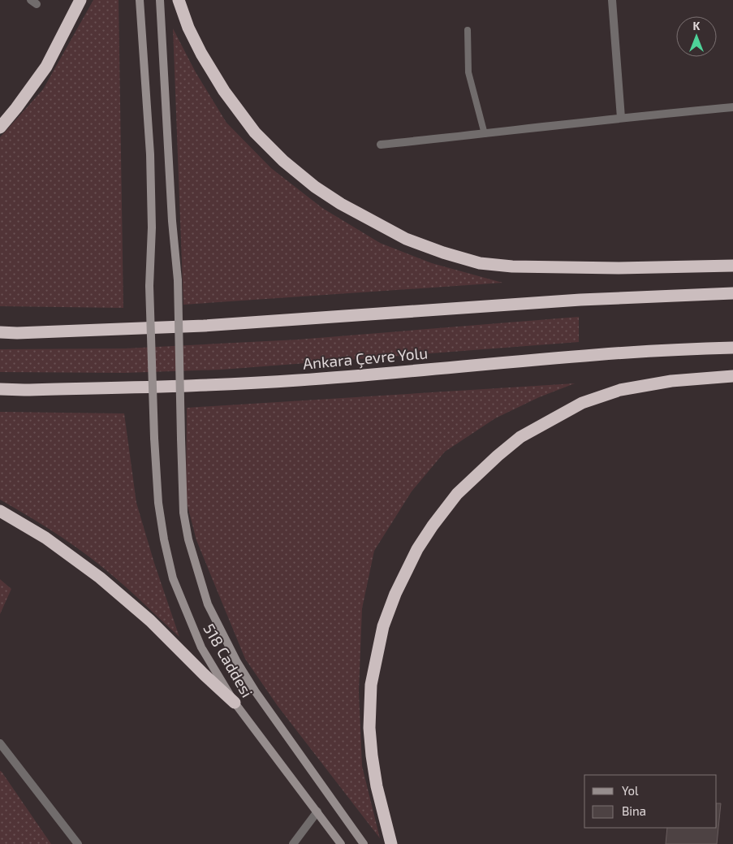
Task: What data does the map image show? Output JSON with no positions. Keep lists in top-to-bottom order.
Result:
{
  "streets": {
    "highway": ["Ankara Çevre Yolu"],
    "street": ["518 Caddesi"]
  },
  "legend": ["Yol", "Bina"],
  "north": "top"
}
